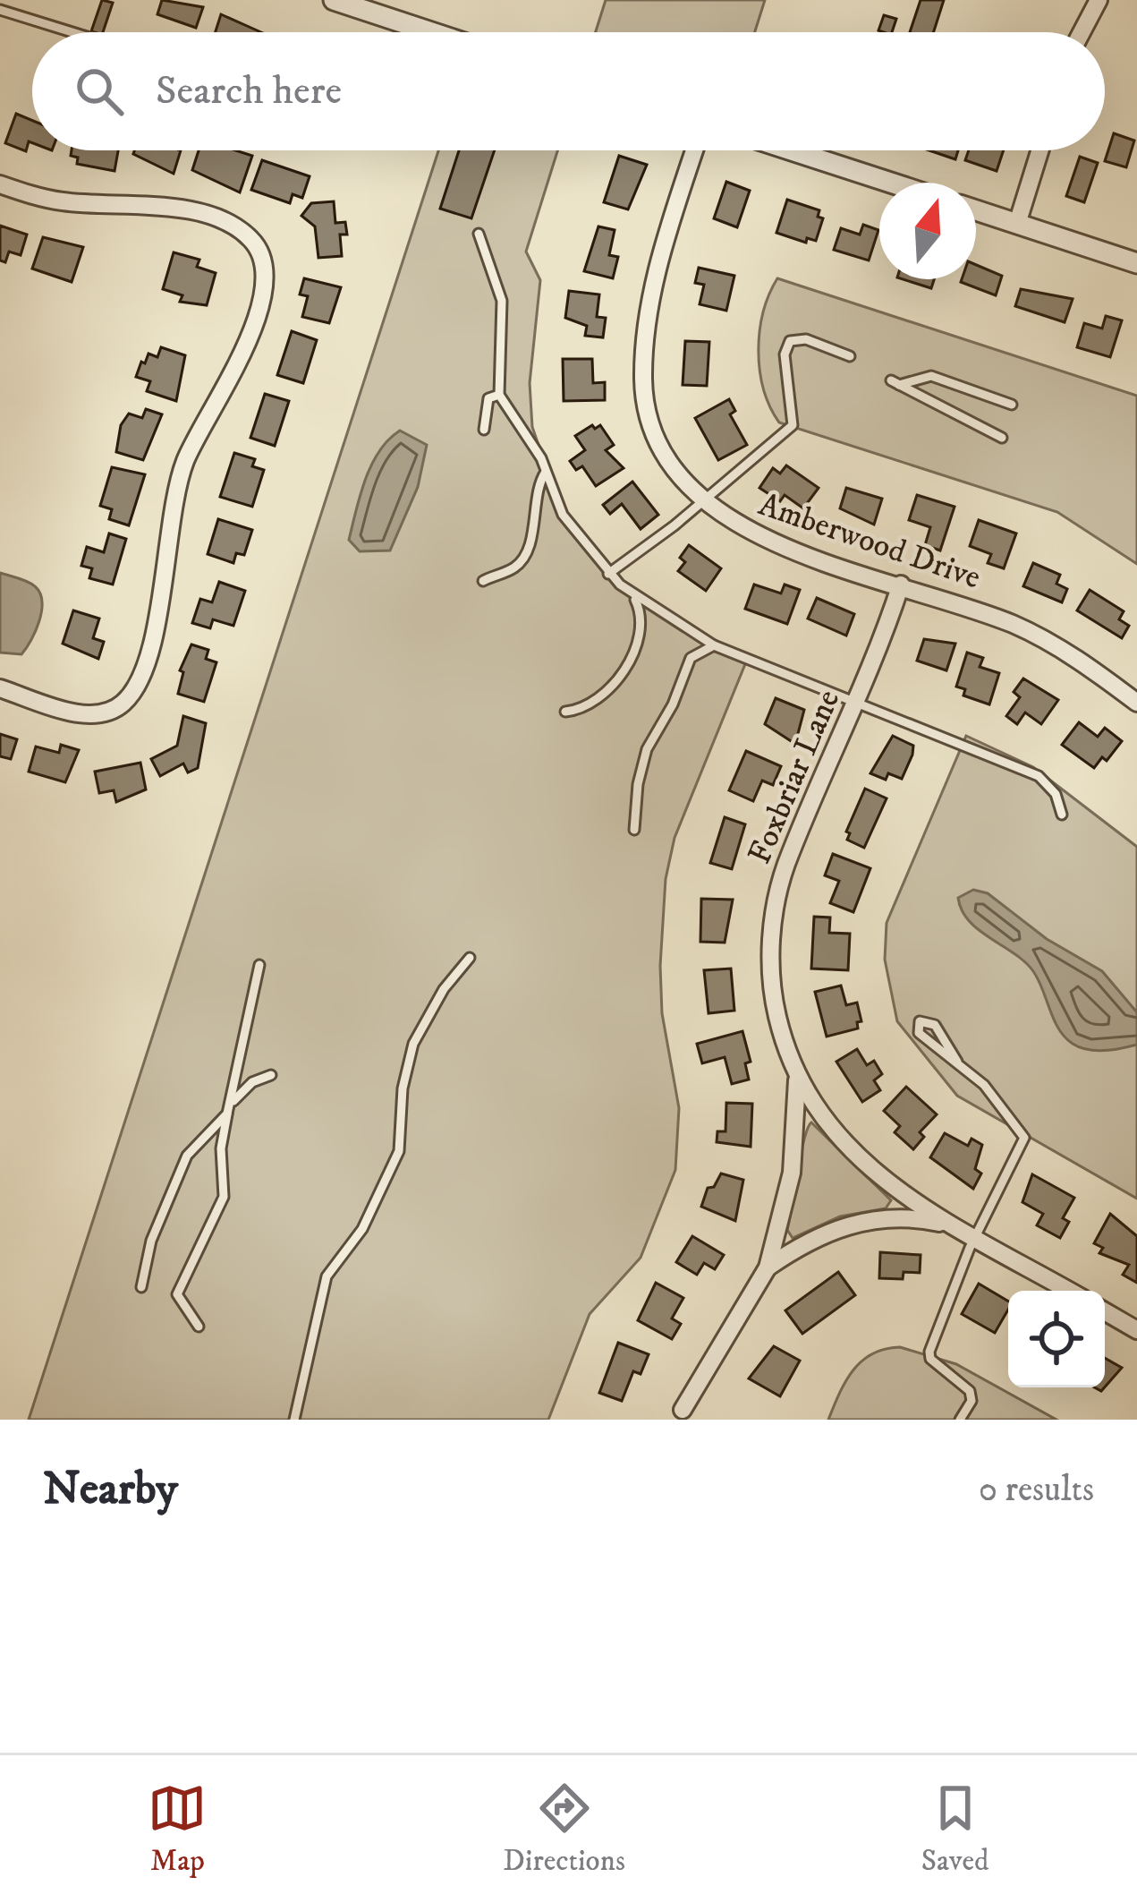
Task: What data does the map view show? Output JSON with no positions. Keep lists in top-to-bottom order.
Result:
{
  "streets": {
    "street": ["Amberwood Drive", "Foxbriar Lane"]
  },
  "crossings": [
    ["Amberwood Drive", "Foxbriar Lane"]
  ],
  "north": "top",
  "page": {
    "search": "Search here",
    "heading": ["Nearby", "0 results"],
    "nav": ["Map", "Directions", "Saved"]
  }
}
